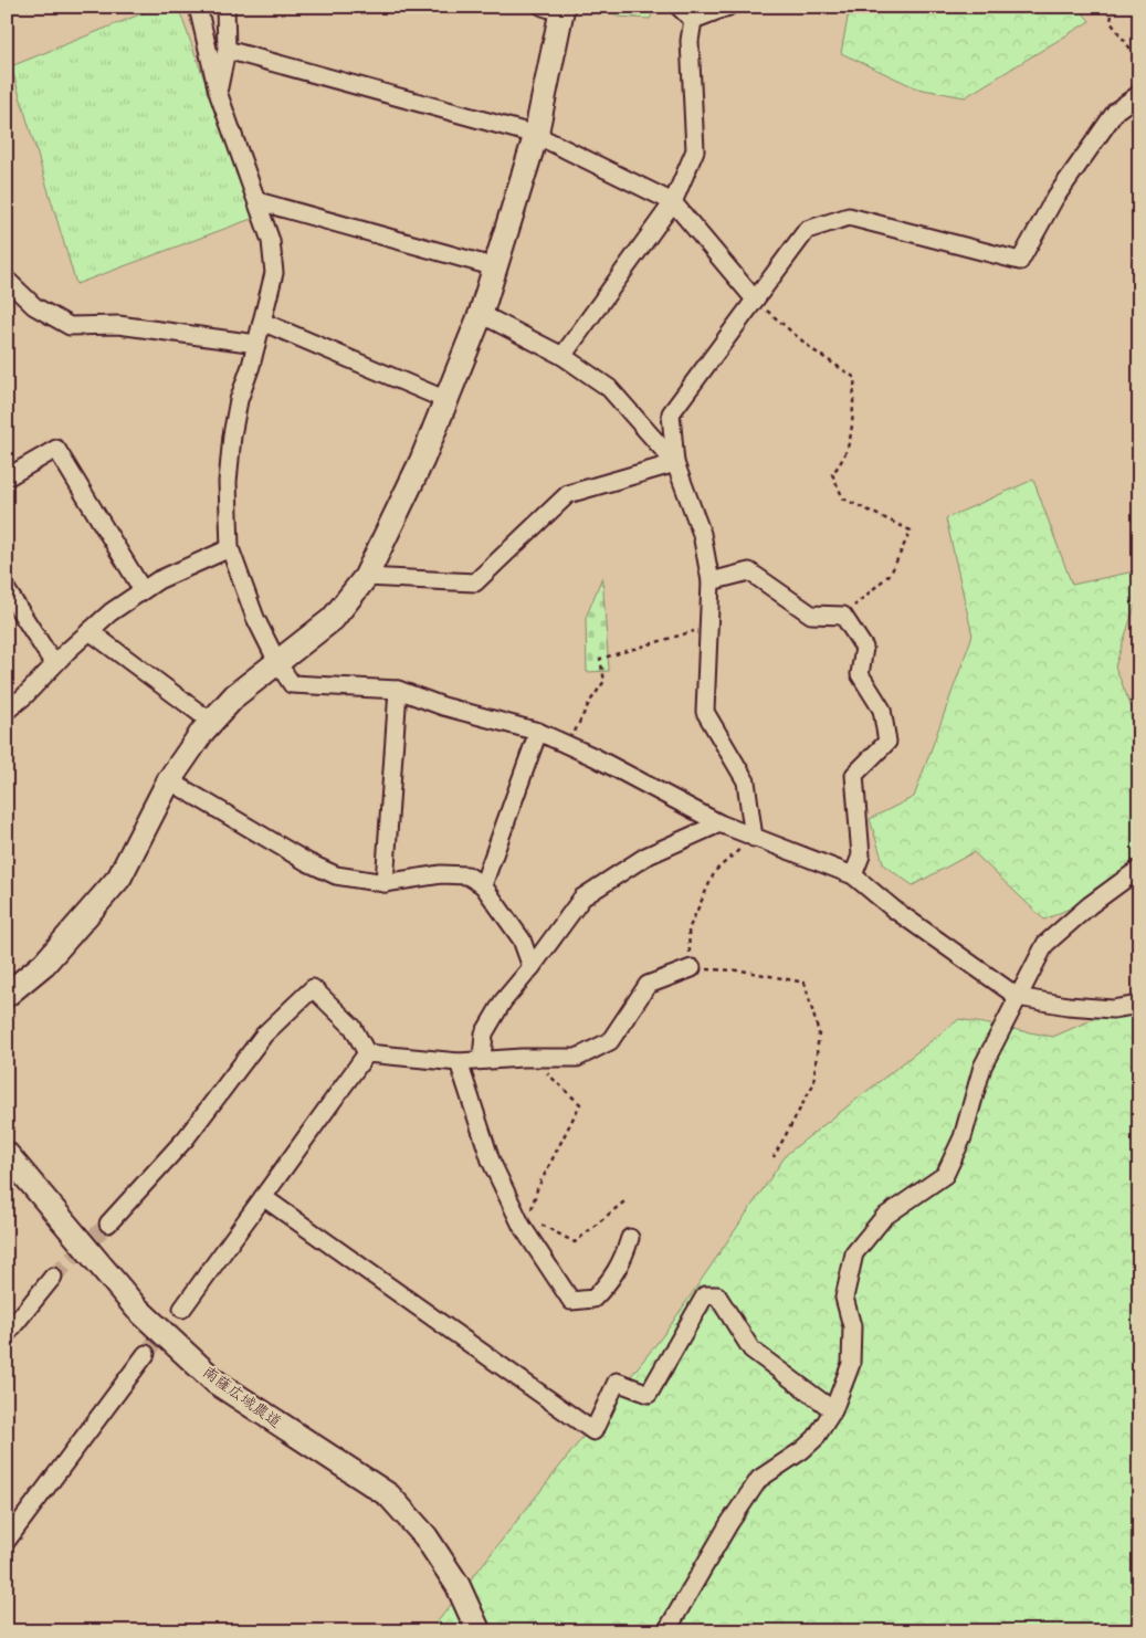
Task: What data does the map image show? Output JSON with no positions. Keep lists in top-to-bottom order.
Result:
{
  "streets": {
    "street": ["南薩広域農道"]
  }
}
